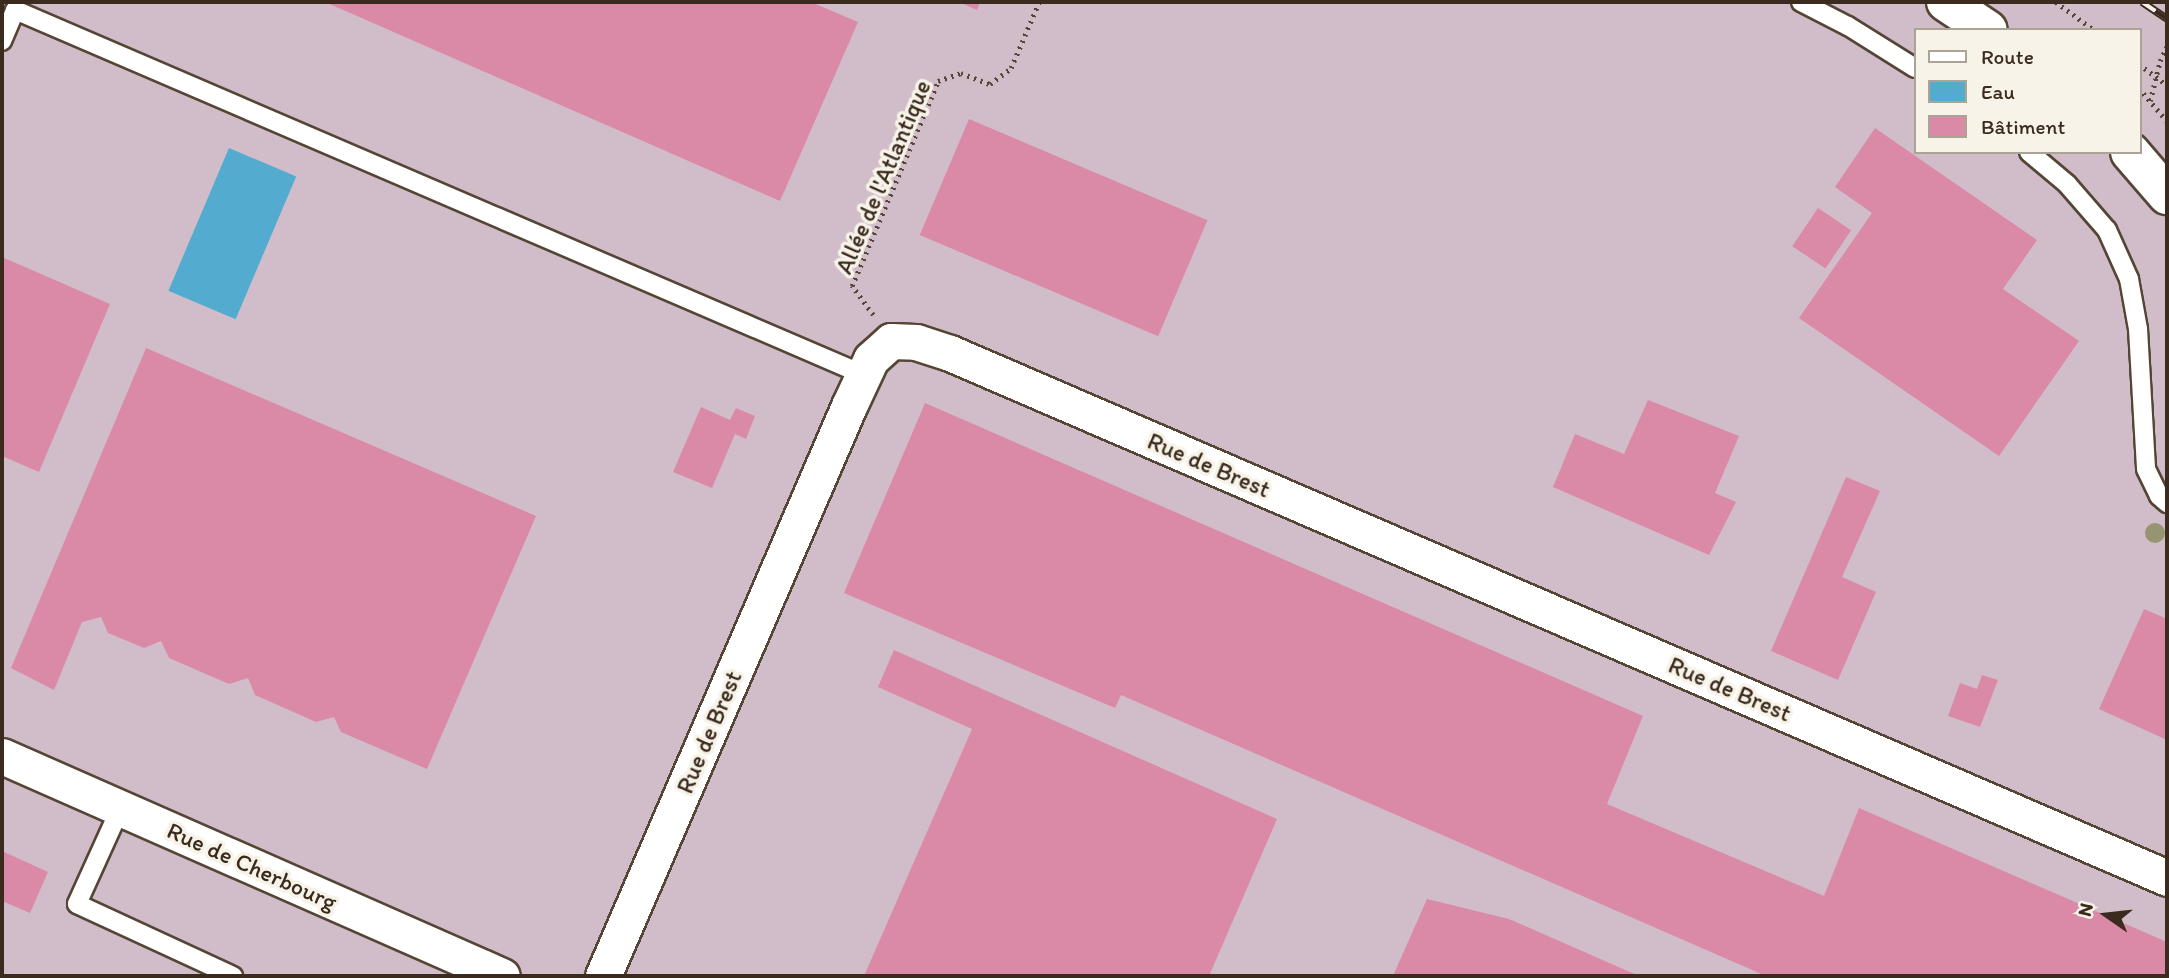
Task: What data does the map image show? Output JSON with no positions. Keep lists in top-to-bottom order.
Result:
{
  "streets": {
    "street": ["Rue de Brest", "Rue de Cherbourg"],
    "path": ["Allée de l'Atlantique"]
  },
  "crossings": [
    ["Allée de l'Atlantique", "Rue de Brest"]
  ],
  "legend": ["Route", "Eau", "Bâtiment"],
  "north": "left"
}
